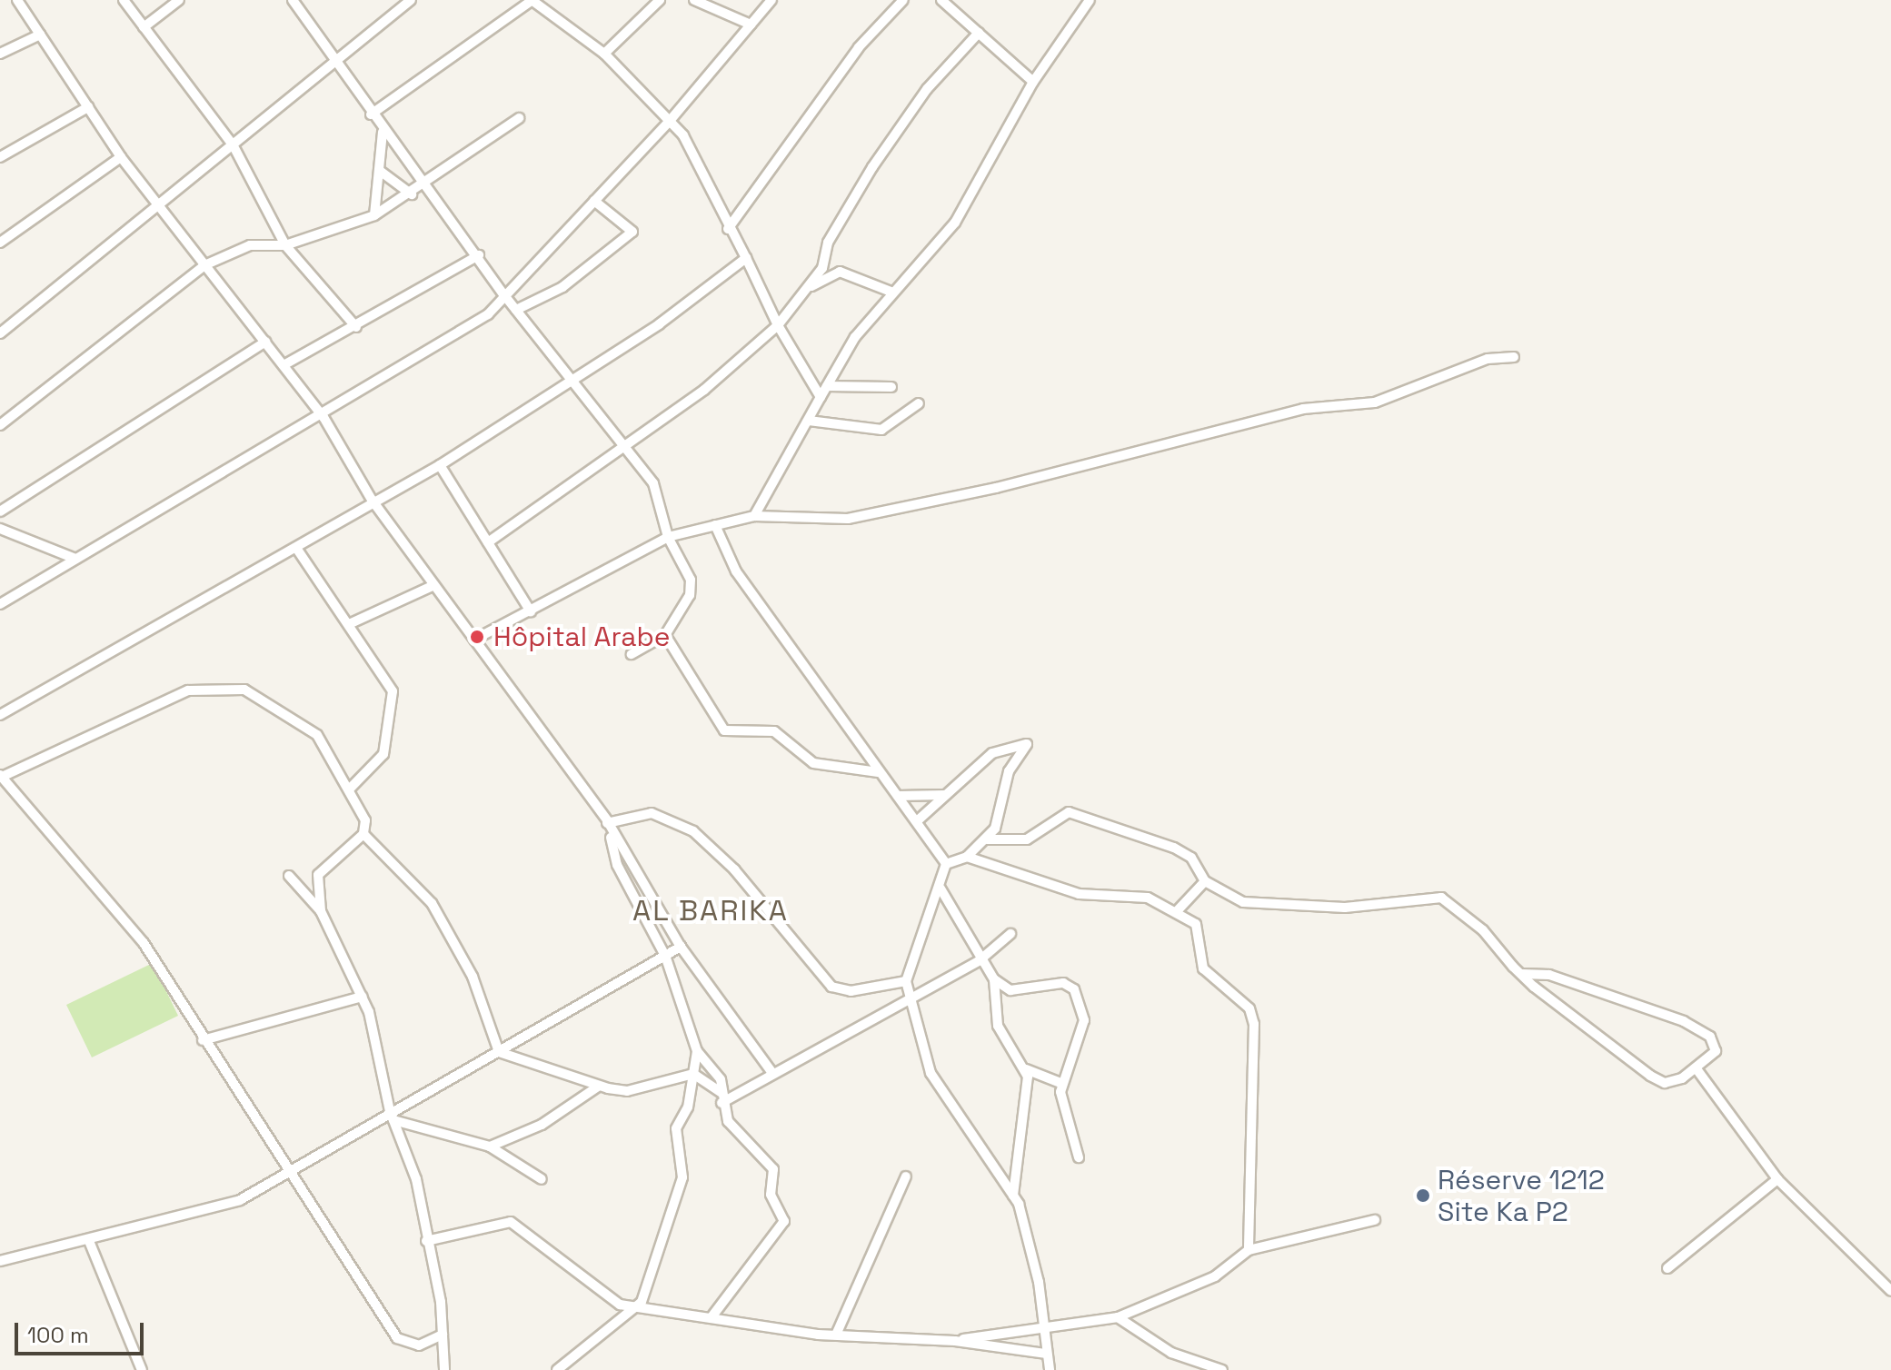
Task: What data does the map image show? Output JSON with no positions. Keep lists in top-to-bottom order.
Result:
{
  "districts": ["AL BARIKA"],
  "places": ["Hôpital Arabe", "Réserve 1212 Site Ka P2"],
  "scale_bar": "100 m"
}
